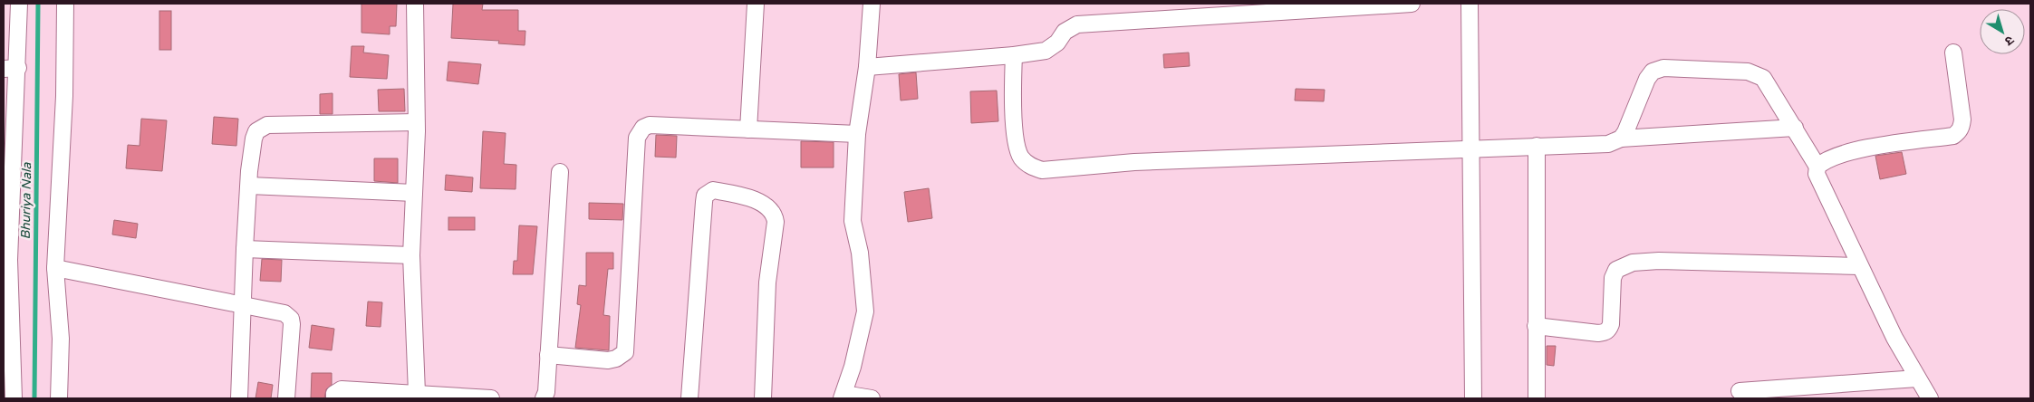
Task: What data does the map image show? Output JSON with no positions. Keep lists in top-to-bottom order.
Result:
{
  "water": ["Bhuriya Nala"],
  "north": "bottom right"
}
